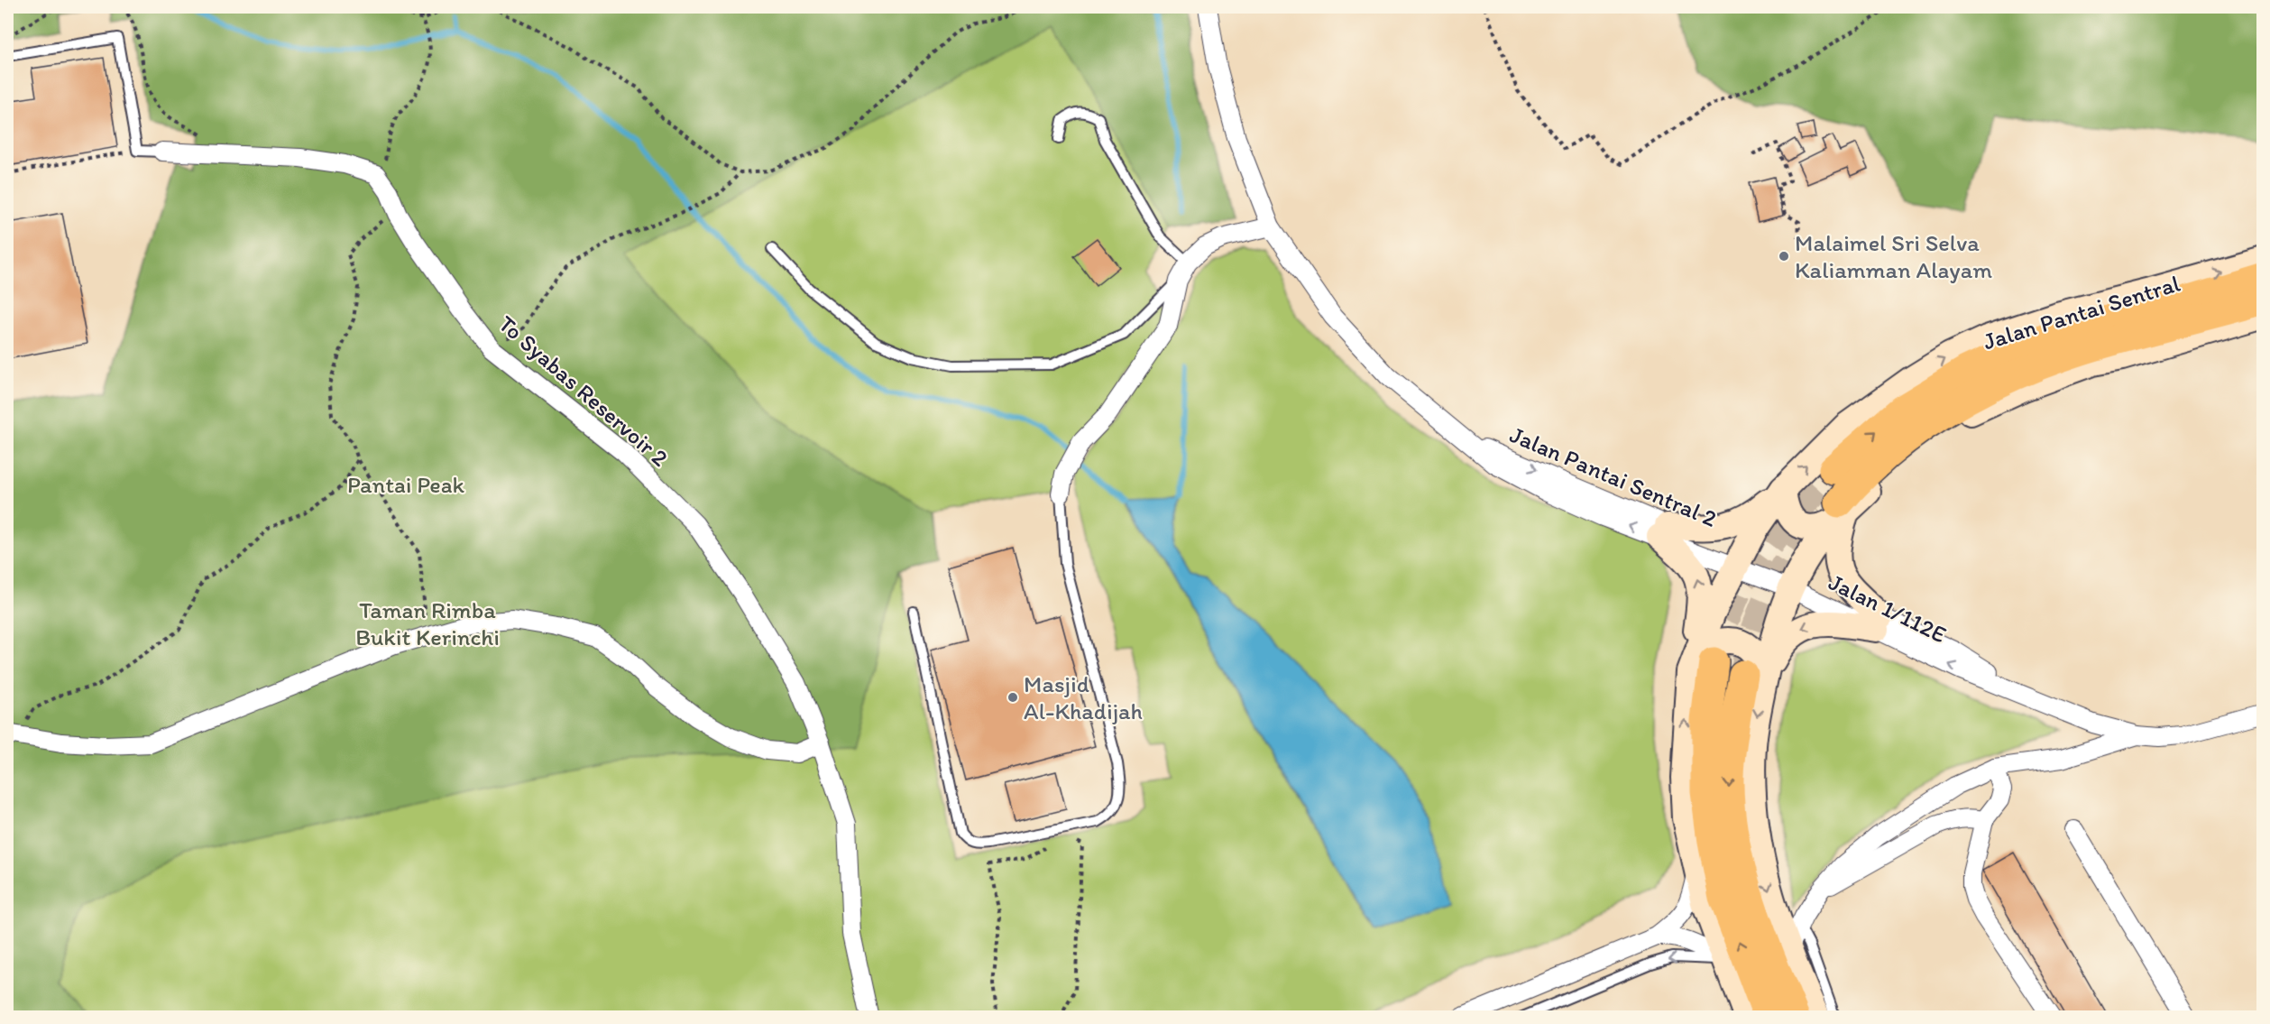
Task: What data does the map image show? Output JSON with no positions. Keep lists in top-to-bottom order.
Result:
{
  "streets": {
    "main road": ["Jalan Pantai Sentral"],
    "street": ["To Syabas Reservoir 2", "Jalan Pantai Sentral 2", "Jalan 1/112E"]
  },
  "crossings": [
    ["Jalan Pantai Sentral", "Jalan Pantai Sentral 2"],
    ["Jalan Pantai Sentral", "Jalan 1/112E"],
    ["Jalan Pantai Sentral 2", "Jalan 1/112E"]
  ],
  "parks": ["Pantai Peak", "Taman Rimba Bukit Kerinchi"],
  "places": ["Malaimel Sri Selva Kaliamman Alayam", "Masjid Al-Khadijah"]
}
